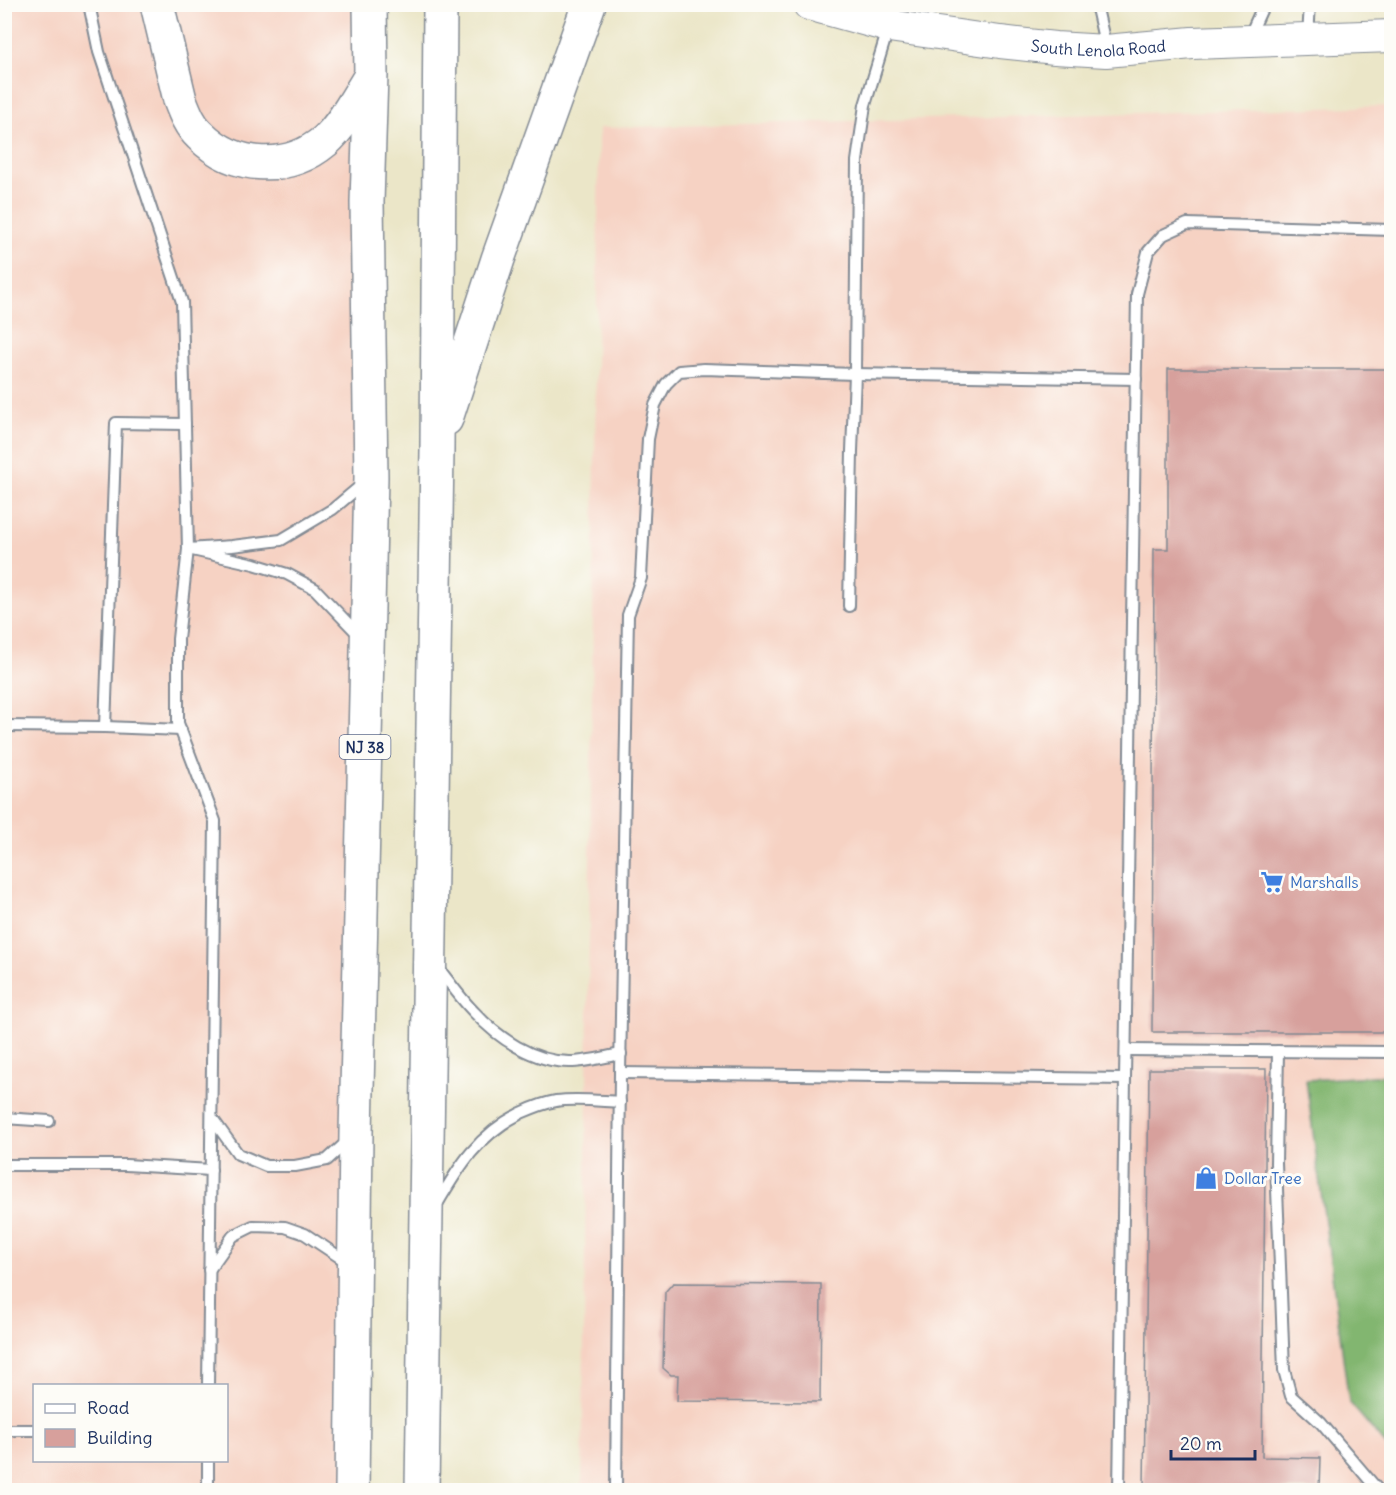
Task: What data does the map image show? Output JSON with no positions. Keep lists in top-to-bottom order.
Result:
{
  "streets": {
    "highway": ["NJ 38"],
    "street": ["South Lenola Road"]
  },
  "places": {
    "supermarket": ["Marshalls"],
    "shop": ["Dollar Tree"]
  },
  "legend": ["Road", "Building"],
  "scale_bar": "20 m"
}
